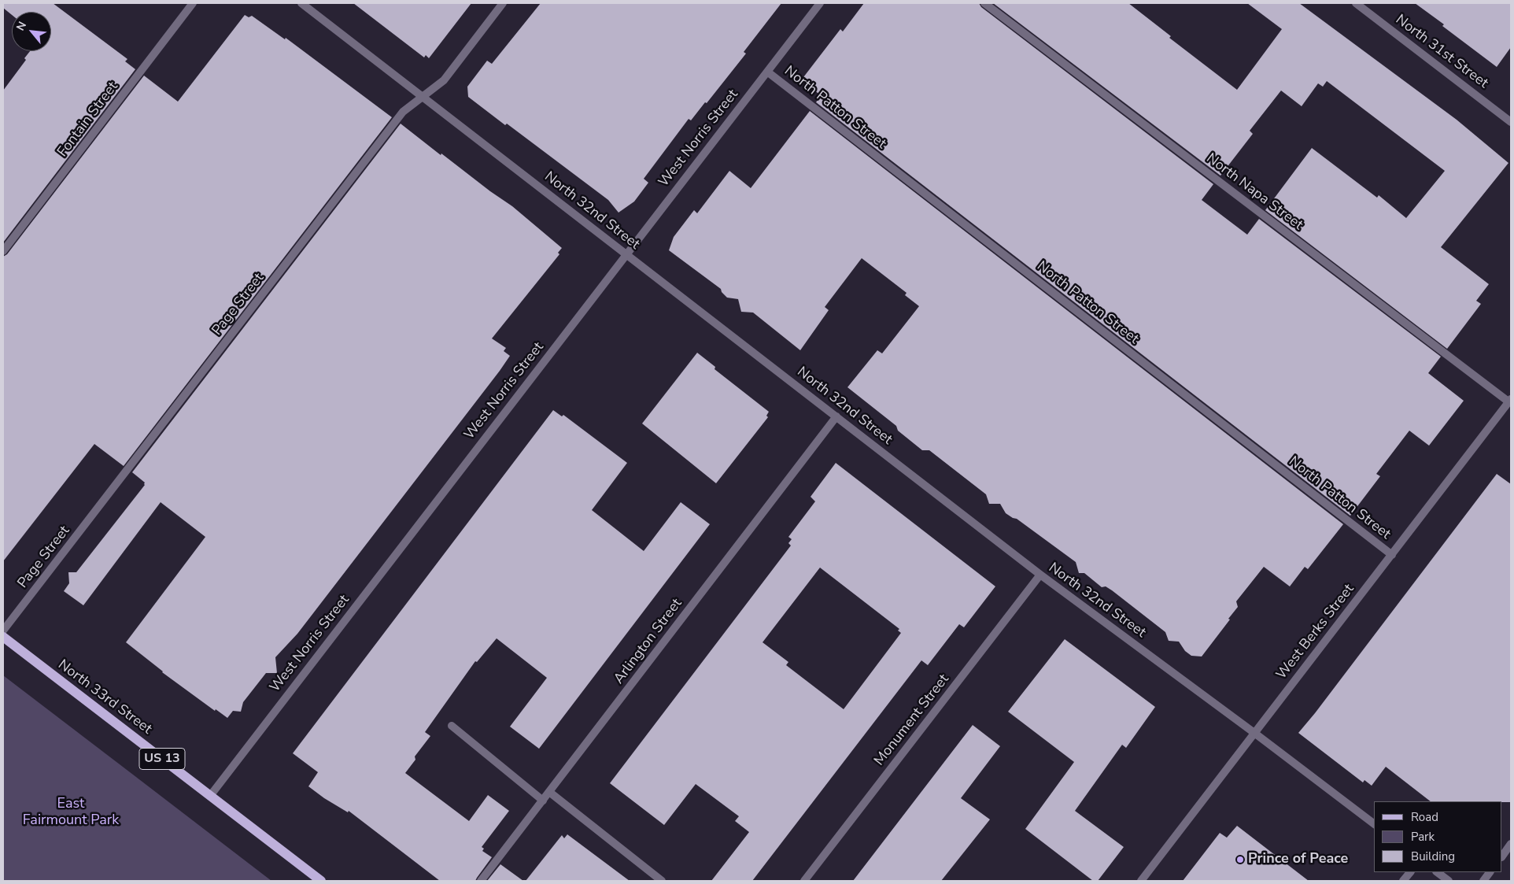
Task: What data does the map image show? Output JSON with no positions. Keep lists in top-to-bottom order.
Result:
{
  "streets": {
    "main road": ["North 33rd Street", "US 13"],
    "street": [
      "North 31st Street",
      "North Patton Street",
      "Fontain Street",
      "West Norris Street",
      "North Napa Street",
      "North 32nd Street",
      "Page Street",
      "West Berks Street",
      "Arlington Street",
      "Monument Street"
    ]
  },
  "crossings": [
    ["North Patton Street", "West Norris Street"],
    ["North Patton Street", "West Berks Street"],
    ["West Norris Street", "North 32nd Street"],
    ["West Norris Street", "North 33rd Street"],
    ["North Napa Street", "West Berks Street"],
    ["North 32nd Street", "Page Street"],
    ["North 32nd Street", "West Berks Street"],
    ["North 32nd Street", "Arlington Street"],
    ["North 32nd Street", "Monument Street"]
  ],
  "parks": ["East Fairmount Park"],
  "places": ["Prince of Peace"],
  "legend": ["Road", "Park", "Building"],
  "north": "top left"
}
